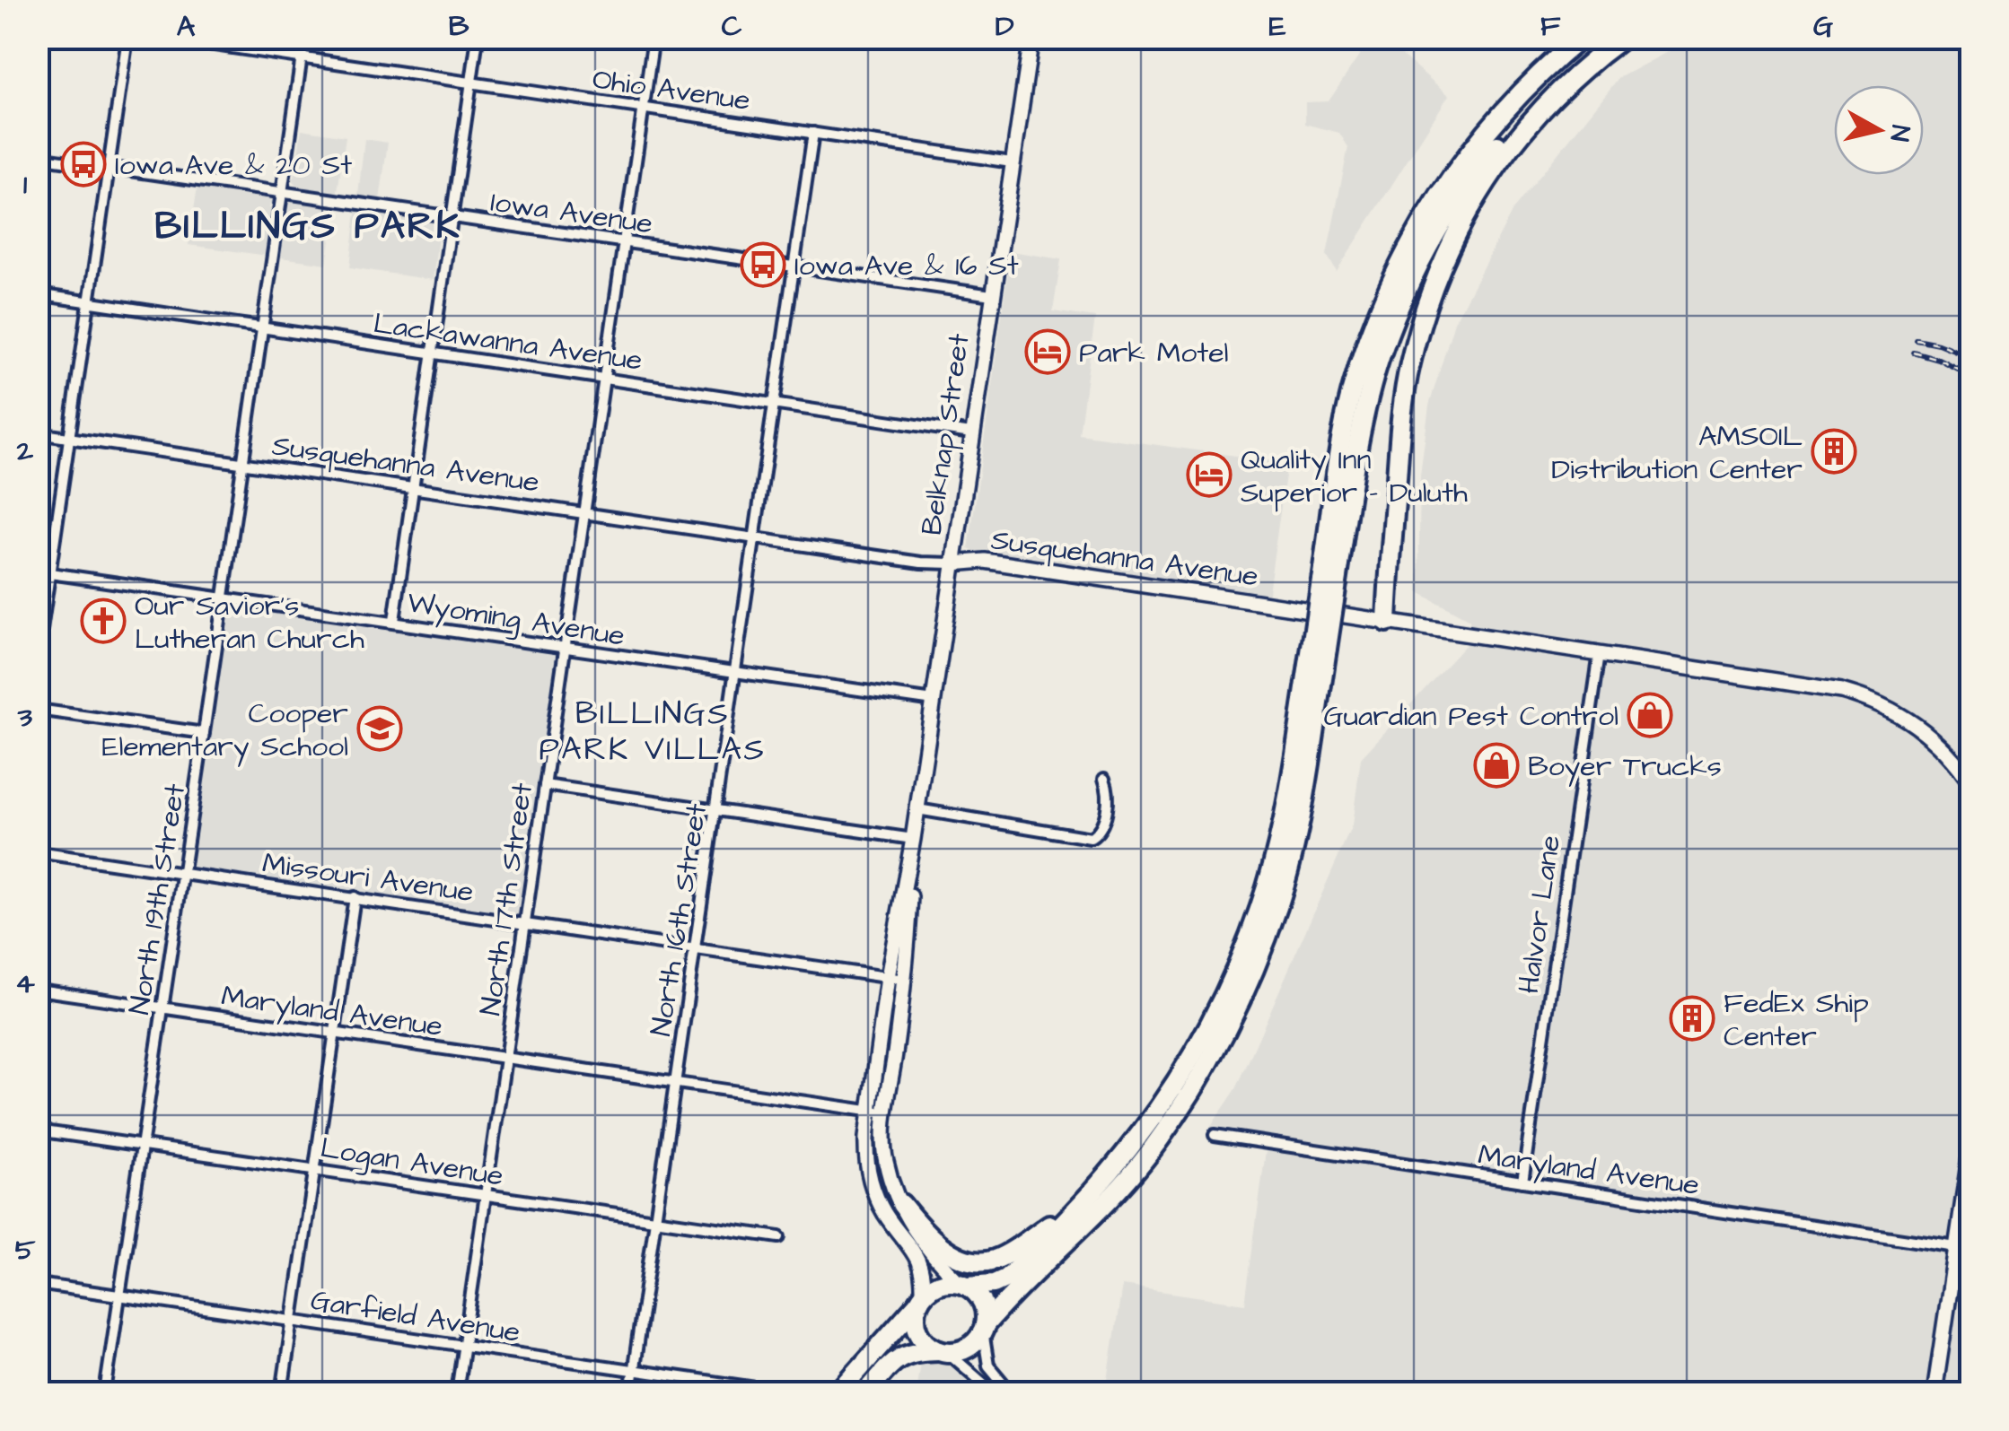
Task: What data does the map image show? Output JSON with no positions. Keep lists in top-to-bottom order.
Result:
{
  "streets": {
    "street": [
      "Ohio Avenue",
      "Iowa Avenue",
      "Lackawanna Avenue",
      "Belknap Street",
      "Susquehanna Avenue",
      "Wyoming Avenue",
      "Missouri Avenue",
      "North 19th Street",
      "North 17th Street",
      "Halvor Lane",
      "North 16th Street",
      "Maryland Avenue",
      "Logan Avenue",
      "Garfield Avenue"
    ]
  },
  "crossings": [
    ["Ohio Avenue", "Belknap Street"],
    ["Ohio Avenue", "North 19th Street"],
    ["Ohio Avenue", "North 17th Street"],
    ["Ohio Avenue", "North 16th Street"],
    ["Iowa Avenue", "Belknap Street"],
    ["Iowa Avenue", "North 19th Street"],
    ["Iowa Avenue", "North 17th Street"],
    ["Iowa Avenue", "North 16th Street"],
    ["Lackawanna Avenue", "Belknap Street"],
    ["Lackawanna Avenue", "North 19th Street"],
    ["Lackawanna Avenue", "North 17th Street"],
    ["Lackawanna Avenue", "North 16th Street"],
    ["Belknap Street", "Susquehanna Avenue"],
    ["Belknap Street", "Wyoming Avenue"],
    ["Belknap Street", "Missouri Avenue"],
    ["Belknap Street", "Maryland Avenue"],
    ["Susquehanna Avenue", "North 19th Street"],
    ["Susquehanna Avenue", "North 17th Street"],
    ["Susquehanna Avenue", "Halvor Lane"],
    ["Susquehanna Avenue", "North 16th Street"],
    ["Wyoming Avenue", "North 19th Street"],
    ["Wyoming Avenue", "North 17th Street"],
    ["Wyoming Avenue", "North 16th Street"],
    ["Missouri Avenue", "North 19th Street"],
    ["Missouri Avenue", "North 17th Street"],
    ["Missouri Avenue", "North 16th Street"],
    ["North 19th Street", "Maryland Avenue"],
    ["North 19th Street", "Logan Avenue"],
    ["North 19th Street", "Garfield Avenue"],
    ["North 17th Street", "Maryland Avenue"],
    ["North 17th Street", "Logan Avenue"],
    ["North 17th Street", "Garfield Avenue"],
    ["Halvor Lane", "Maryland Avenue"],
    ["North 16th Street", "Maryland Avenue"],
    ["North 16th Street", "Logan Avenue"],
    ["North 16th Street", "Garfield Avenue"]
  ],
  "districts": ["BILLINGS PARK", "BILLINGS PARK VILLAS"],
  "places": {
    "bus stop": ["Iowa Ave & 20 St", "Iowa Ave & 16 St"],
    "hotel": ["Park Motel", "Quality Inn Superior - Duluth"],
    "building": ["AMSOIL Distribution Center", "FedEx Ship Center"],
    "church": ["Our Savior's Lutheran Church"],
    "shop": ["Guardian Pest Control", "Boyer Trucks"],
    "school or university": ["Cooper Elementary School"]
  },
  "north": "right",
  "grid": {
    "columns": [
      "A",
      "B",
      "C",
      "D",
      "E",
      "F",
      "G"
    ],
    "rows": [
      "1",
      "2",
      "3",
      "4",
      "5"
    ]
  }
}
